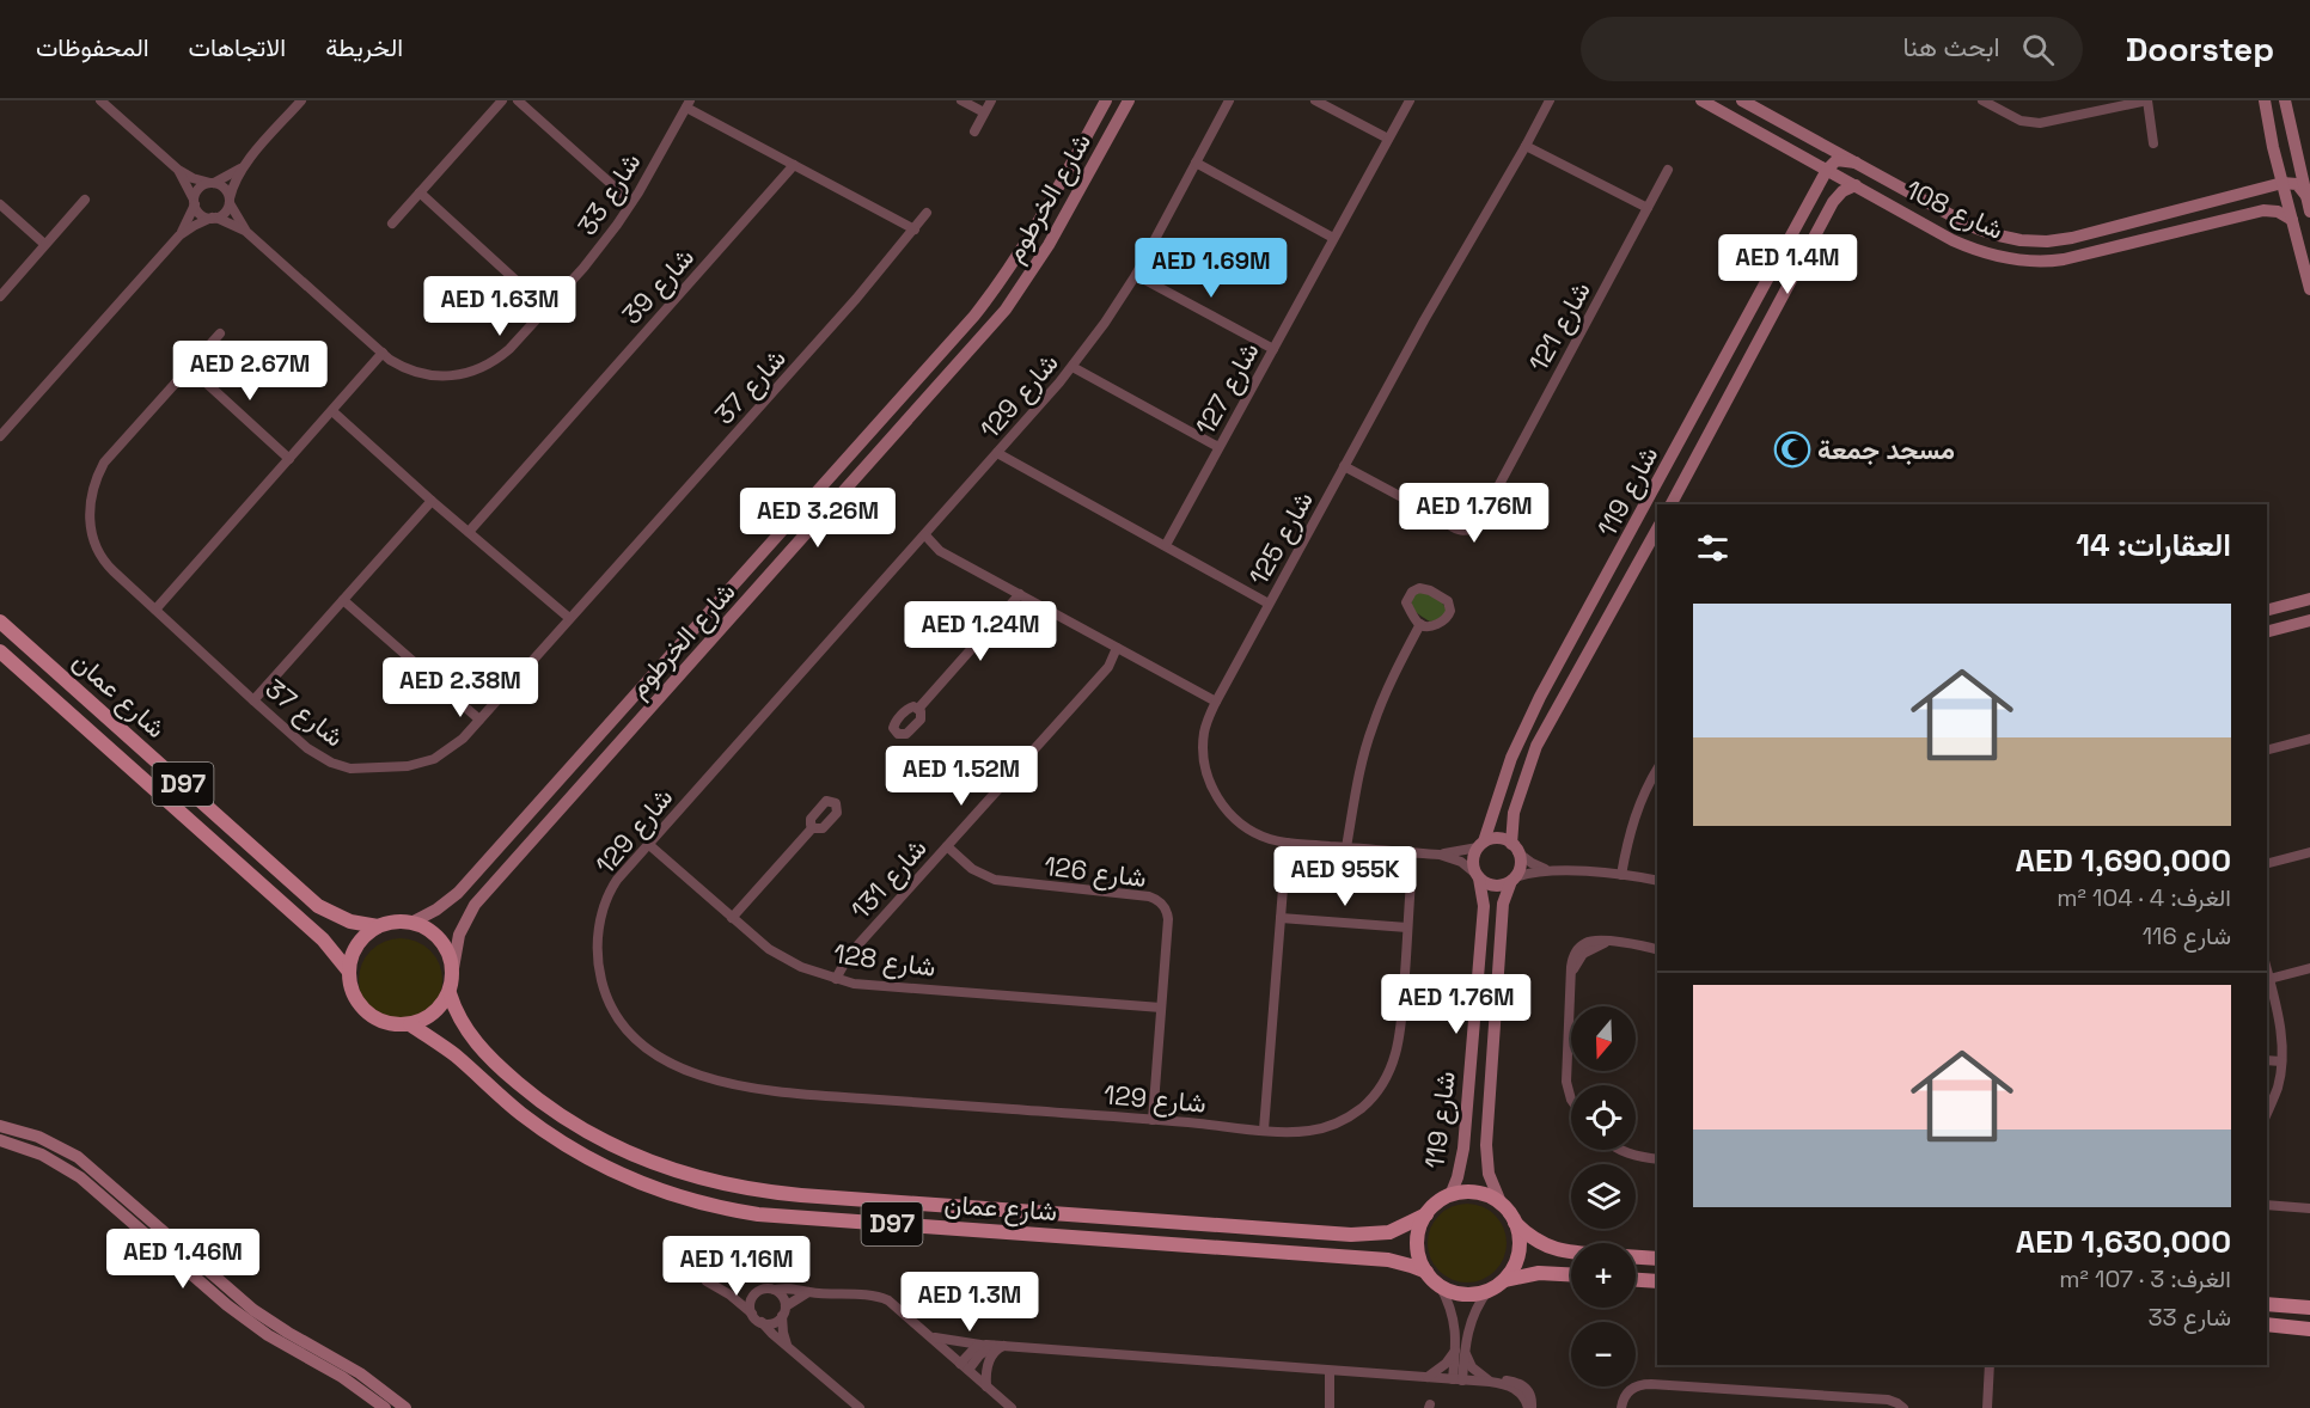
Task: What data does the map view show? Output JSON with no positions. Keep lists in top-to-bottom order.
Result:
{
  "streets": {
    "main road": ["شارع عمان", "D97"],
    "street": [
      "شارع 33",
      "شارع الخرطوم",
      "شارع 108",
      "شارع 39",
      "شارع 121",
      "شارع 37",
      "شارع 127",
      "شارع 129",
      "شارع 119",
      "شارع 125",
      "شارع 126",
      "شارع 131",
      "شارع 128"
    ]
  },
  "crossings": [
    ["شارع الخرطوم", "شارع عمان"],
    ["شارع 108", "شارع 119"],
    ["شارع 121", "شارع 125"],
    ["شارع 129", "شارع 126"],
    ["شارع 129", "شارع 128"],
    ["شارع 119", "شارع 125"],
    ["شارع 119", "شارع عمان"],
    ["شارع 126", "شارع 131"],
    ["شارع 126", "شارع 128"],
    ["شارع 131", "شارع 128"]
  ],
  "places": {
    "mosque": ["مسجد جمعة"]
  },
  "north": "bottom",
  "page": {
    "header": "Doorstep",
    "search": "ابحث هنا",
    "nav": ["الخريطة", "الاتجاهات", "المحفوظات"],
    "price": [
      "AED 1.4M",
      "AED 1.69M",
      "AED 1.63M",
      "AED 2.67M",
      "AED 1.76M",
      "AED 3.26M",
      "AED 1.24M",
      "AED 2.38M",
      "AED 1.52M",
      "AED 955K",
      "AED 1.76M",
      "AED 1.46M",
      "AED 1.16M",
      "AED 1.3M"
    ],
    "heading": "العقارات: 14",
    "list": [
      {
        "name": "AED 1,690,000",
        "note": "الغرف: 4 · 104 m² · شارع 116"
      },
      {
        "name": "AED 1,630,000",
        "note": "الغرف: 3 · 107 m² · شارع 33"
      }
    ],
    "map_buttons": ["+", "−"]
  }
}
